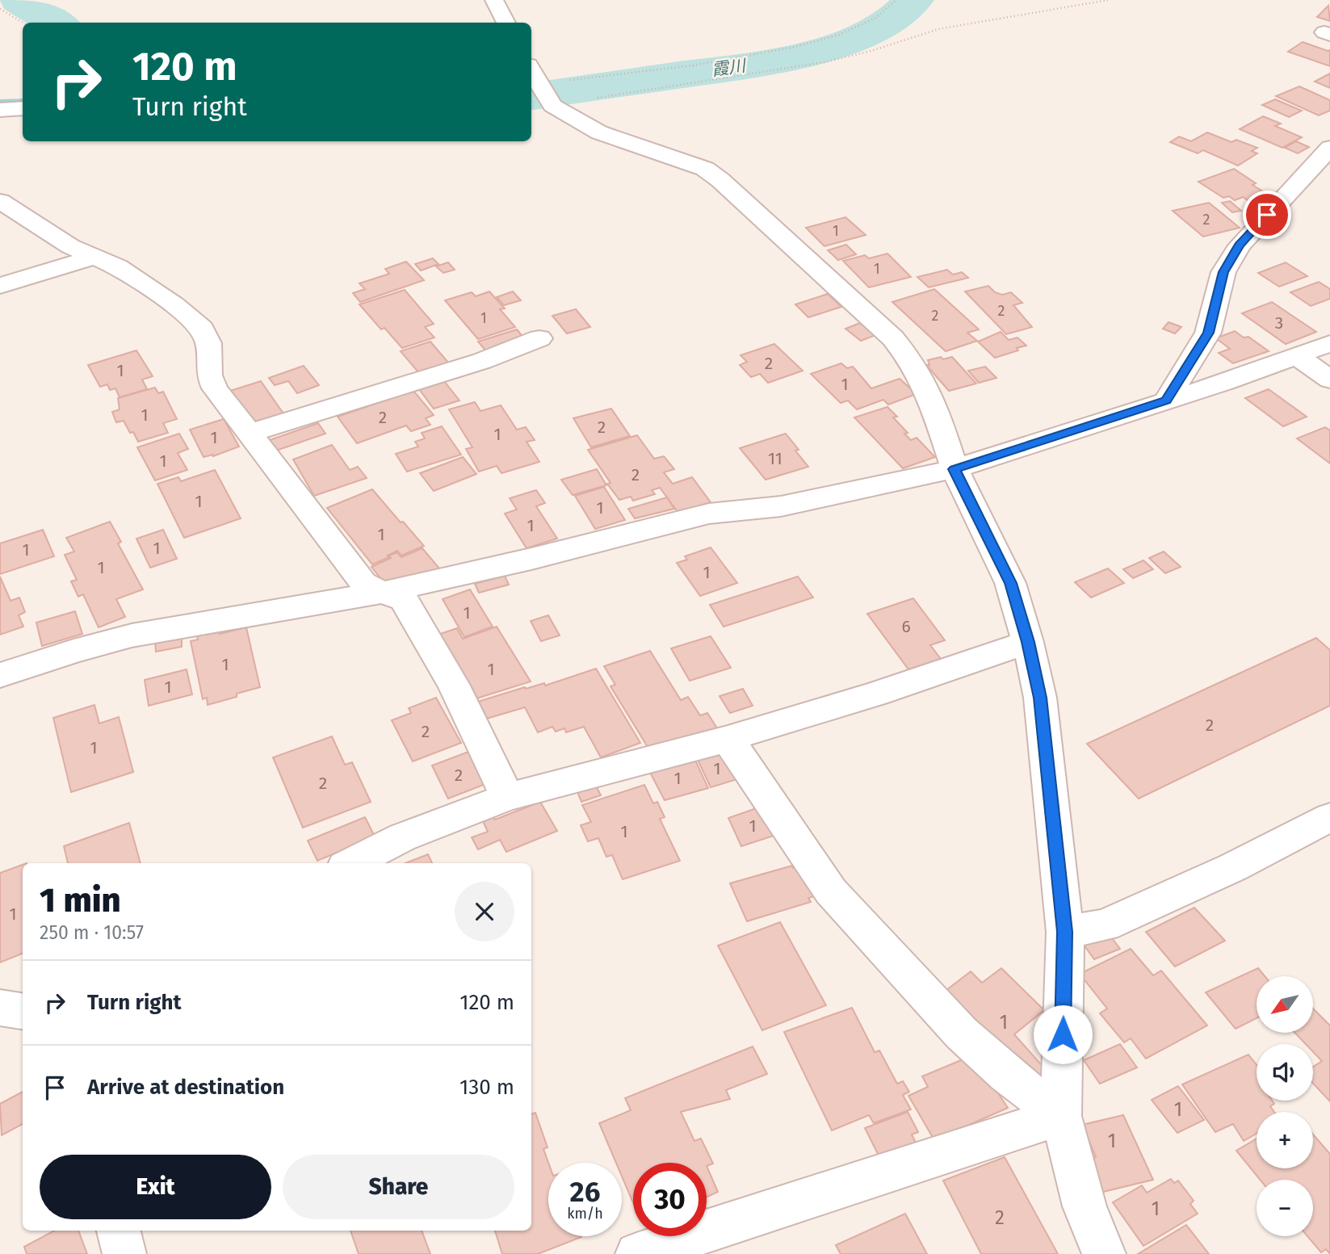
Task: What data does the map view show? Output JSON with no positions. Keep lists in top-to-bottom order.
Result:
{
  "water": ["霞川"],
  "house_numbers": [
    "2",
    "1",
    "1",
    "2",
    "2",
    "1",
    "3",
    "2",
    "1",
    "1",
    "1",
    "2",
    "2",
    "1",
    "1",
    "11",
    "1",
    "2",
    "1",
    "1",
    "1",
    "1",
    "1",
    "1",
    "1",
    "1",
    "1",
    "6",
    "1",
    "1",
    "1",
    "2",
    "2",
    "1",
    "1",
    "2",
    "1",
    "2",
    "1",
    "1",
    "1",
    "1",
    "1",
    "1",
    "1",
    "2"
  ],
  "north": "bottom left",
  "page": {
    "turn": ["120 m", "Turn right"],
    "heading": ["1 min", "250 m · 10:57"],
    "list": [
      {
        "name": "Turn right",
        "value": "120 m"
      },
      {
        "name": "Arrive at destination",
        "value": "130 m"
      }
    ],
    "map_buttons": ["+", "−"],
    "buttons": ["Exit", "Share"],
    "speed": "26 km/h",
    "limit": "30"
  }
}
